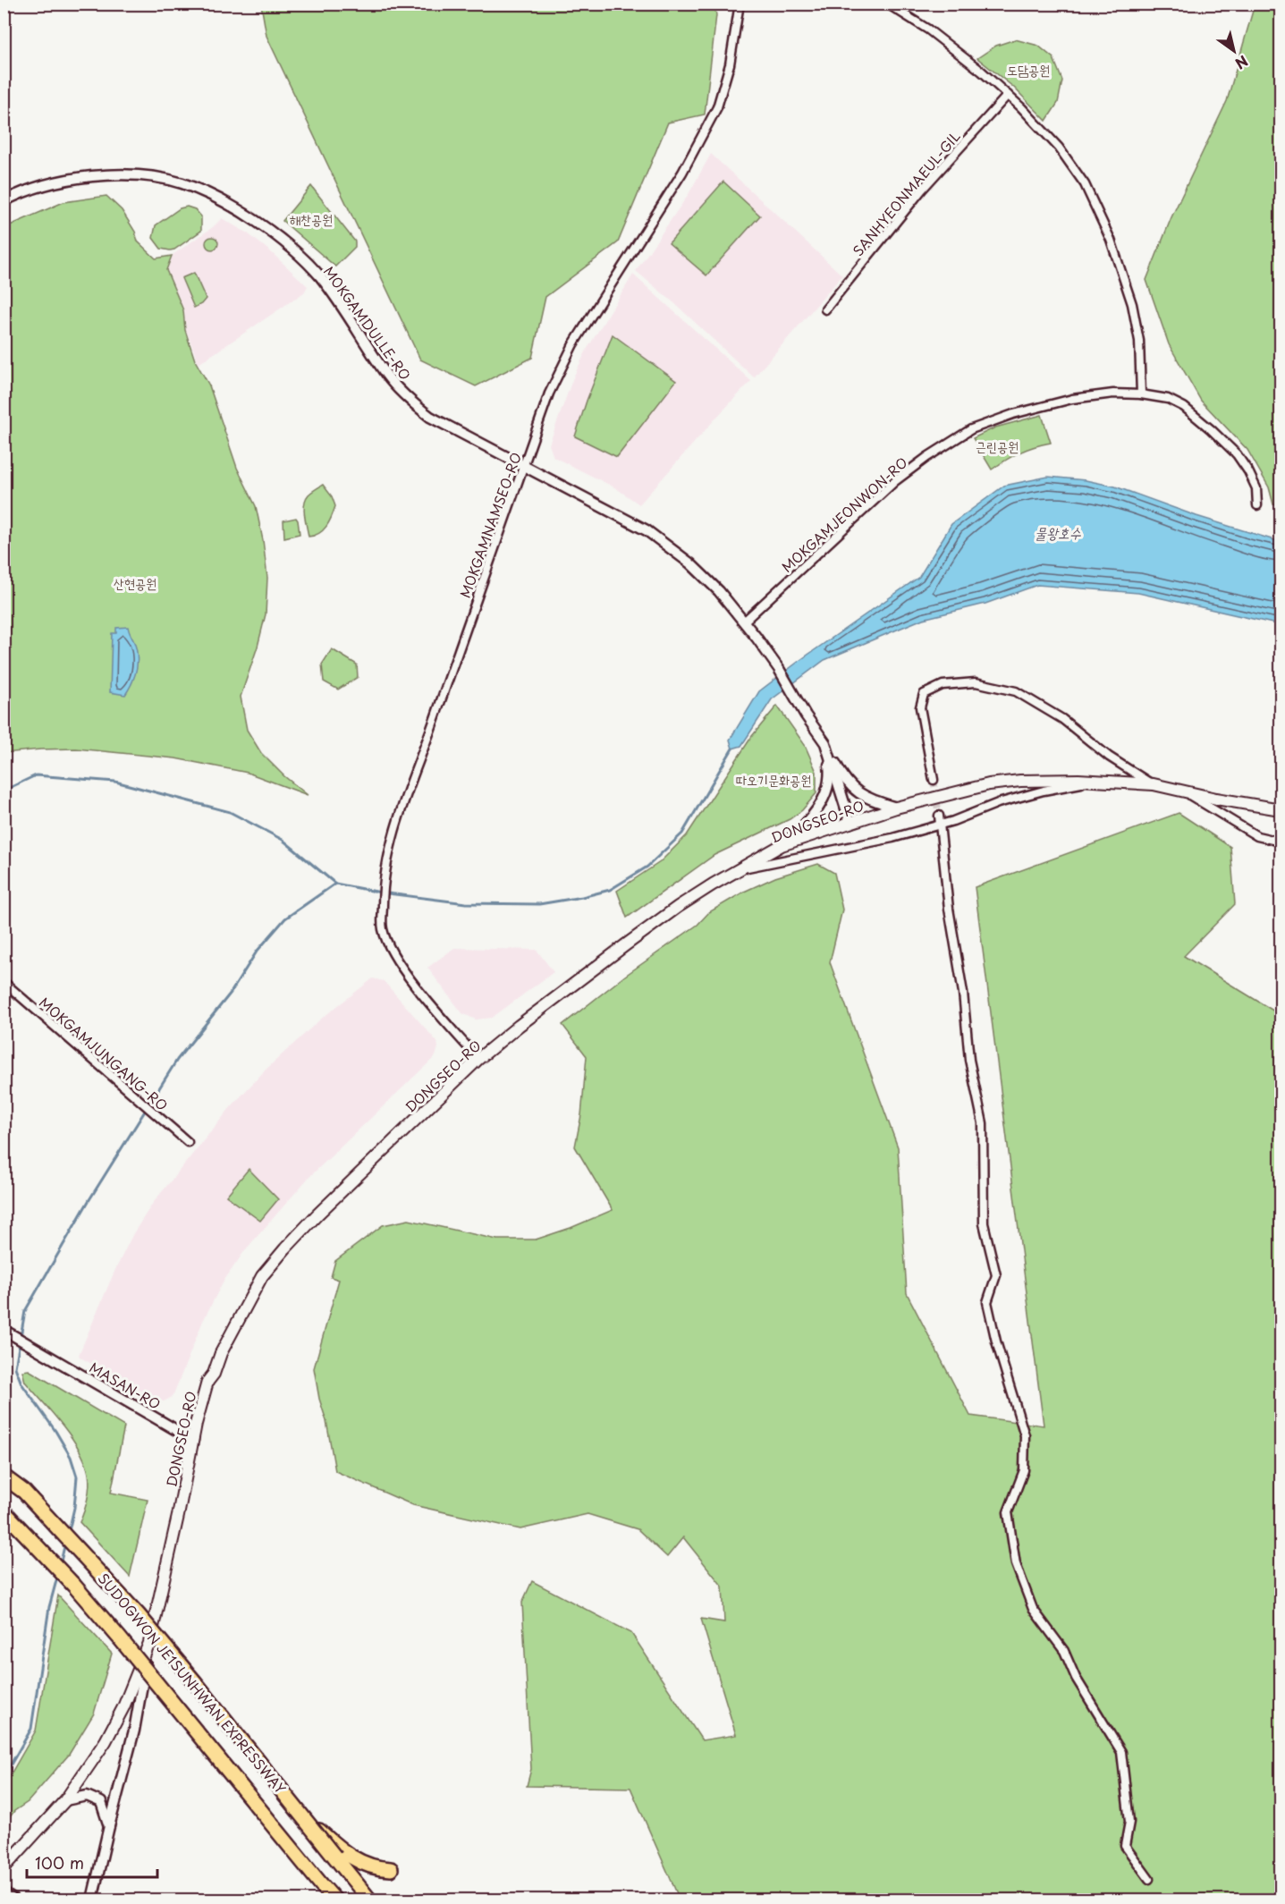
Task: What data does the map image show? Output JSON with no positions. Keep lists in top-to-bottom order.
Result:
{
  "streets": {
    "highway": ["SUDOGWON JE1SUNHWAN EXPRESSWAY"],
    "main road": ["DONGSEO-RO"],
    "street": [
      "SANHYEONMAEUL-GIL",
      "MOKGAMDULLE-RO",
      "MOKGAMJEONWON-RO",
      "MOKGAMNAMSEO-RO",
      "MOKGAMJUNGANG-RO",
      "MASAN-RO"
    ]
  },
  "crossings": [
    ["MOKGAMDULLE-RO", "MOKGAMJEONWON-RO"],
    ["MOKGAMDULLE-RO", "MOKGAMNAMSEO-RO"],
    ["MOKGAMNAMSEO-RO", "DONGSEO-RO"],
    ["DONGSEO-RO", "MASAN-RO"]
  ],
  "water": ["물왕호수"],
  "parks": [
    "도담공원",
    "해찬공원",
    "근린공원",
    "산현공원",
    "따오기문화공원"
  ],
  "scale_bar": "100 m",
  "north": "bottom right"
}
